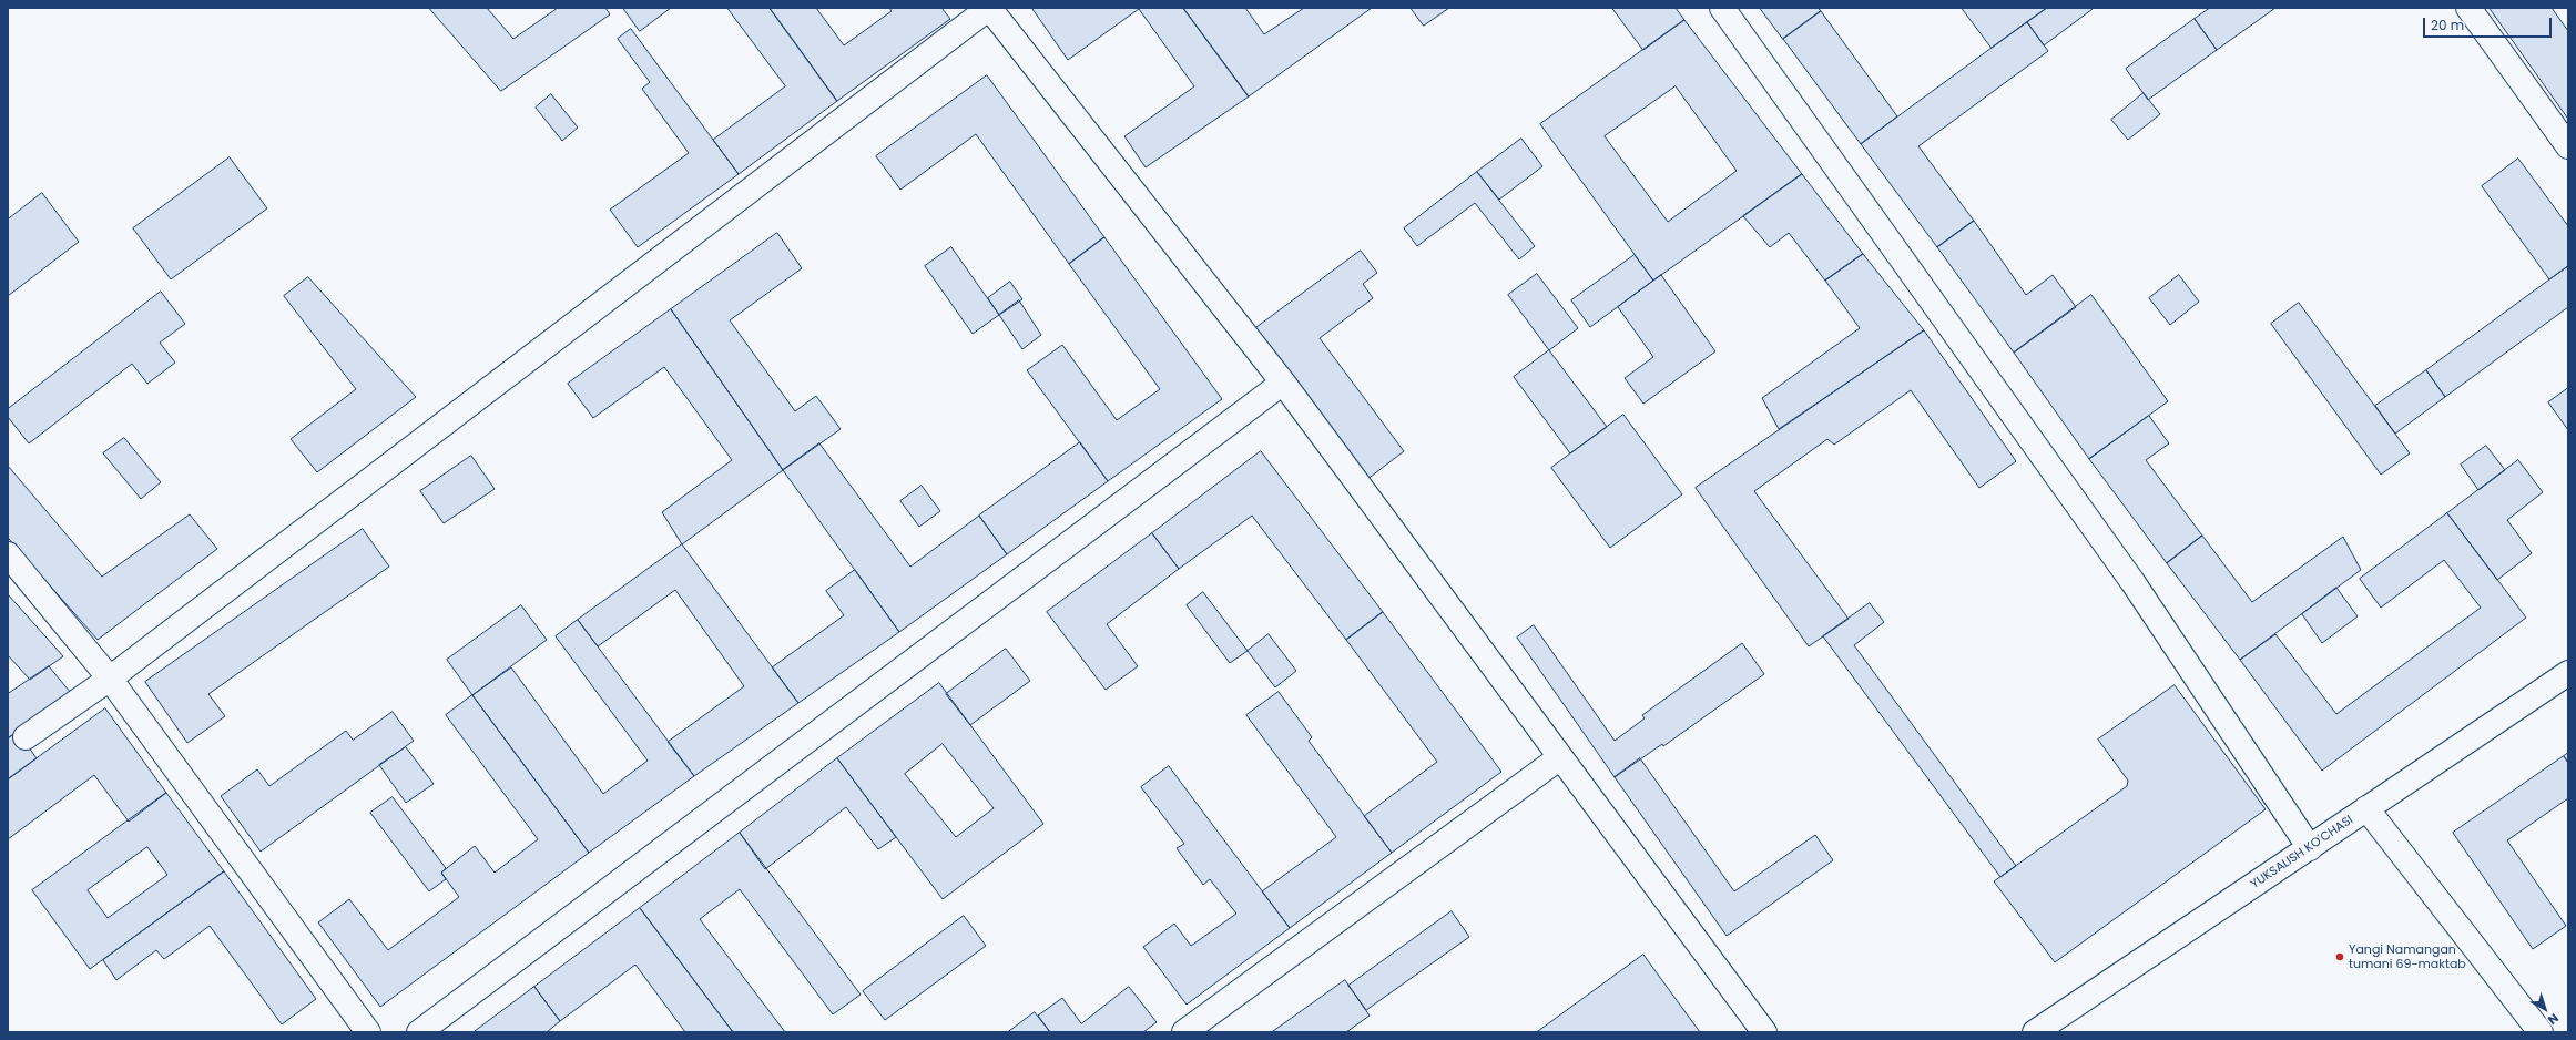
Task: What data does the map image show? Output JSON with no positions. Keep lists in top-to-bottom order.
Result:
{
  "streets": {
    "street": ["YUKSALISH KO'CHASI"]
  },
  "places": ["Yangi Namangan tumani 69-maktab"],
  "scale_bar": "20 m",
  "north": "bottom right"
}
